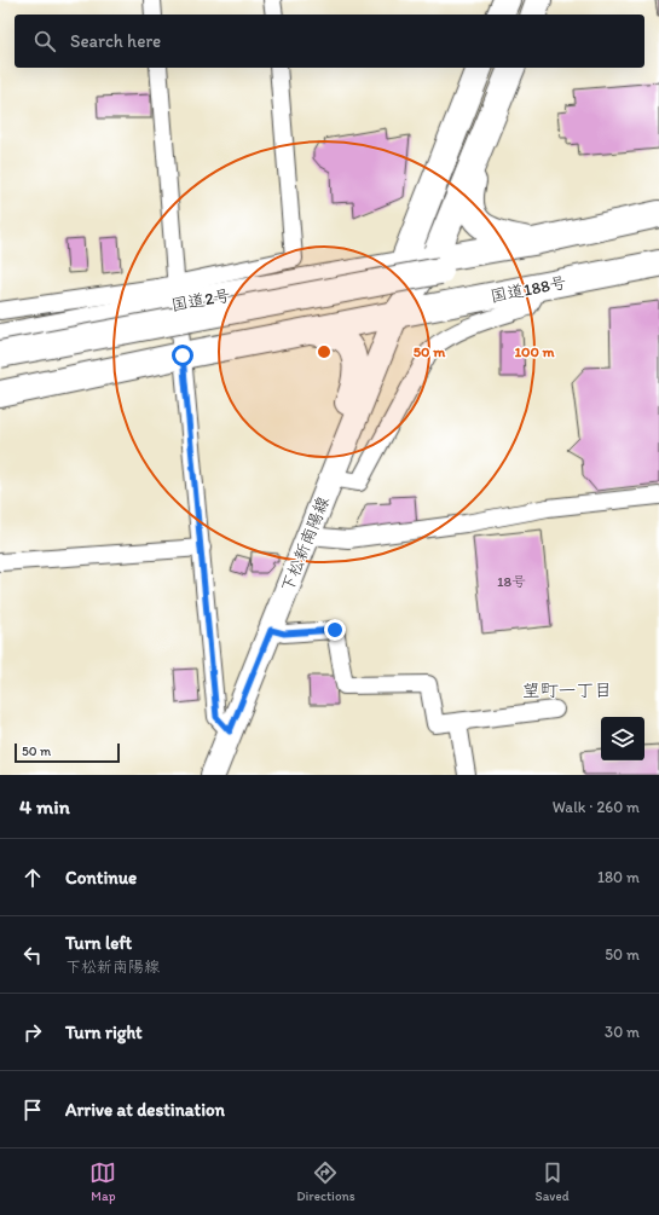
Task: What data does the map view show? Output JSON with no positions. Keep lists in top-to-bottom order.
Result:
{
  "streets": {
    "highway": ["国道188号", "国道2号"],
    "main road": ["下松新南陽線"]
  },
  "crossings": [
    ["国道188号", "国道2号"],
    ["国道188号", "下松新南陽線"]
  ],
  "districts": ["望町一丁目"],
  "house_numbers": ["18号"],
  "scale_bar": "50 m",
  "page": {
    "search": "Search here",
    "scale": "50 m",
    "heading": ["4 min", "Walk · 260 m"],
    "list": [
      ["Continue", "180 m"],
      ["Turn left", "下松新南陽線", "50 m"],
      ["Turn right", "30 m"],
      "Arrive at destination"
    ],
    "nav": ["Map", "Directions", "Saved"]
  },
  "rings": ["50 m", "100 m"]
}
